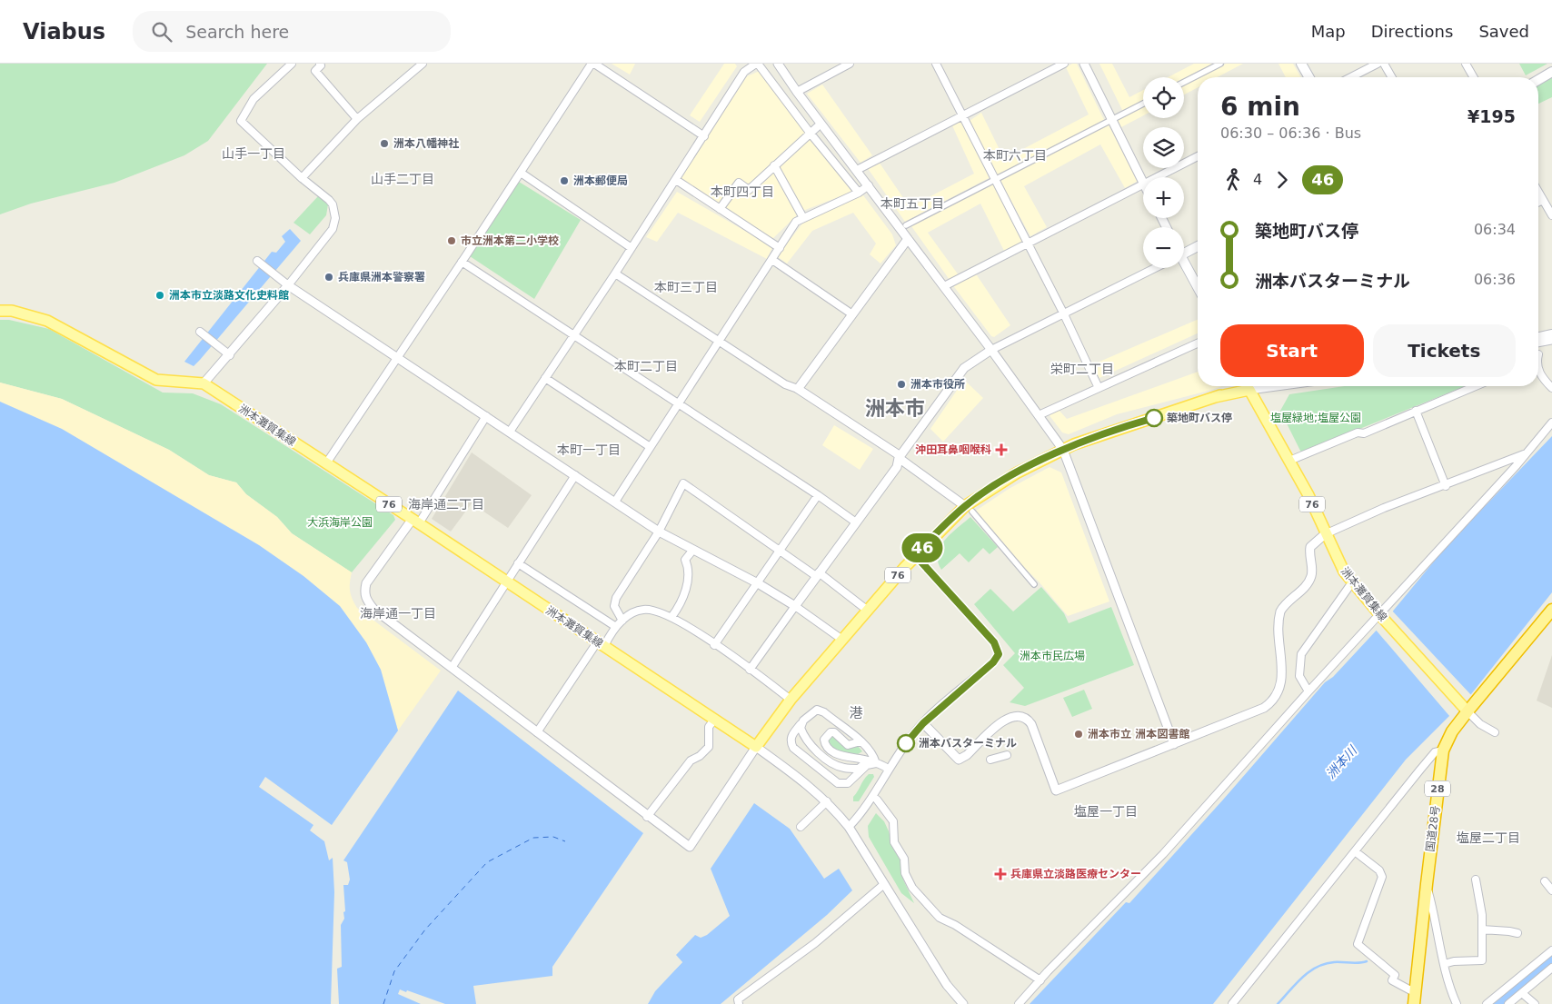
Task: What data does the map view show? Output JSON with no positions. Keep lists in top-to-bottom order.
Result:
{
  "streets": {
    "highway": ["28", "国道28号"],
    "main road": ["洲本灘賀集線", "76"]
  },
  "crossings": [
    ["洲本灘賀集線", "76"],
    ["洲本灘賀集線", "国道28号"]
  ],
  "districts": [
    "山手一丁目",
    "本町六丁目",
    "山手二丁目",
    "本町四丁目",
    "本町五丁目",
    "本町三丁目",
    "本町二丁目",
    "栄町二丁目",
    "洲本市",
    "本町一丁目",
    "海岸通二丁目",
    "海岸通一丁目",
    "港",
    "塩屋一丁目",
    "塩屋二丁目"
  ],
  "water": ["洲本川"],
  "parks": ["塩屋緑地;塩屋公園", "大浜海岸公園", "洲本市民広場"],
  "places": {
    "other": [
      "洲本八幡神社",
      "洲本郵便局",
      "市立洲本第二小学校",
      "兵庫県洲本警察署",
      "洲本市立淡路文化史料館",
      "洲本市役所",
      "築地町バス停",
      "洲本市立 洲本図書館",
      "洲本バスターミナル"
    ],
    "health": ["沖田耳鼻咽喉科", "兵庫県立淡路医療センター"]
  },
  "lines": ["bus line 46"],
  "page": {
    "header": "Viabus",
    "search": "Search here",
    "nav": ["Map", "Directions", "Saved"],
    "on_map": "46",
    "map_buttons": ["+", "−"],
    "heading": ["6 min", "06:30 – 06:36 · Bus", "¥195"],
    "legs": ["4", "46"],
    "list": [
      {
        "name": "築地町バス停",
        "value": "06:34"
      },
      {
        "name": "洲本バスターミナル",
        "value": "06:36"
      }
    ],
    "buttons": ["Start", "Tickets"]
  }
}
